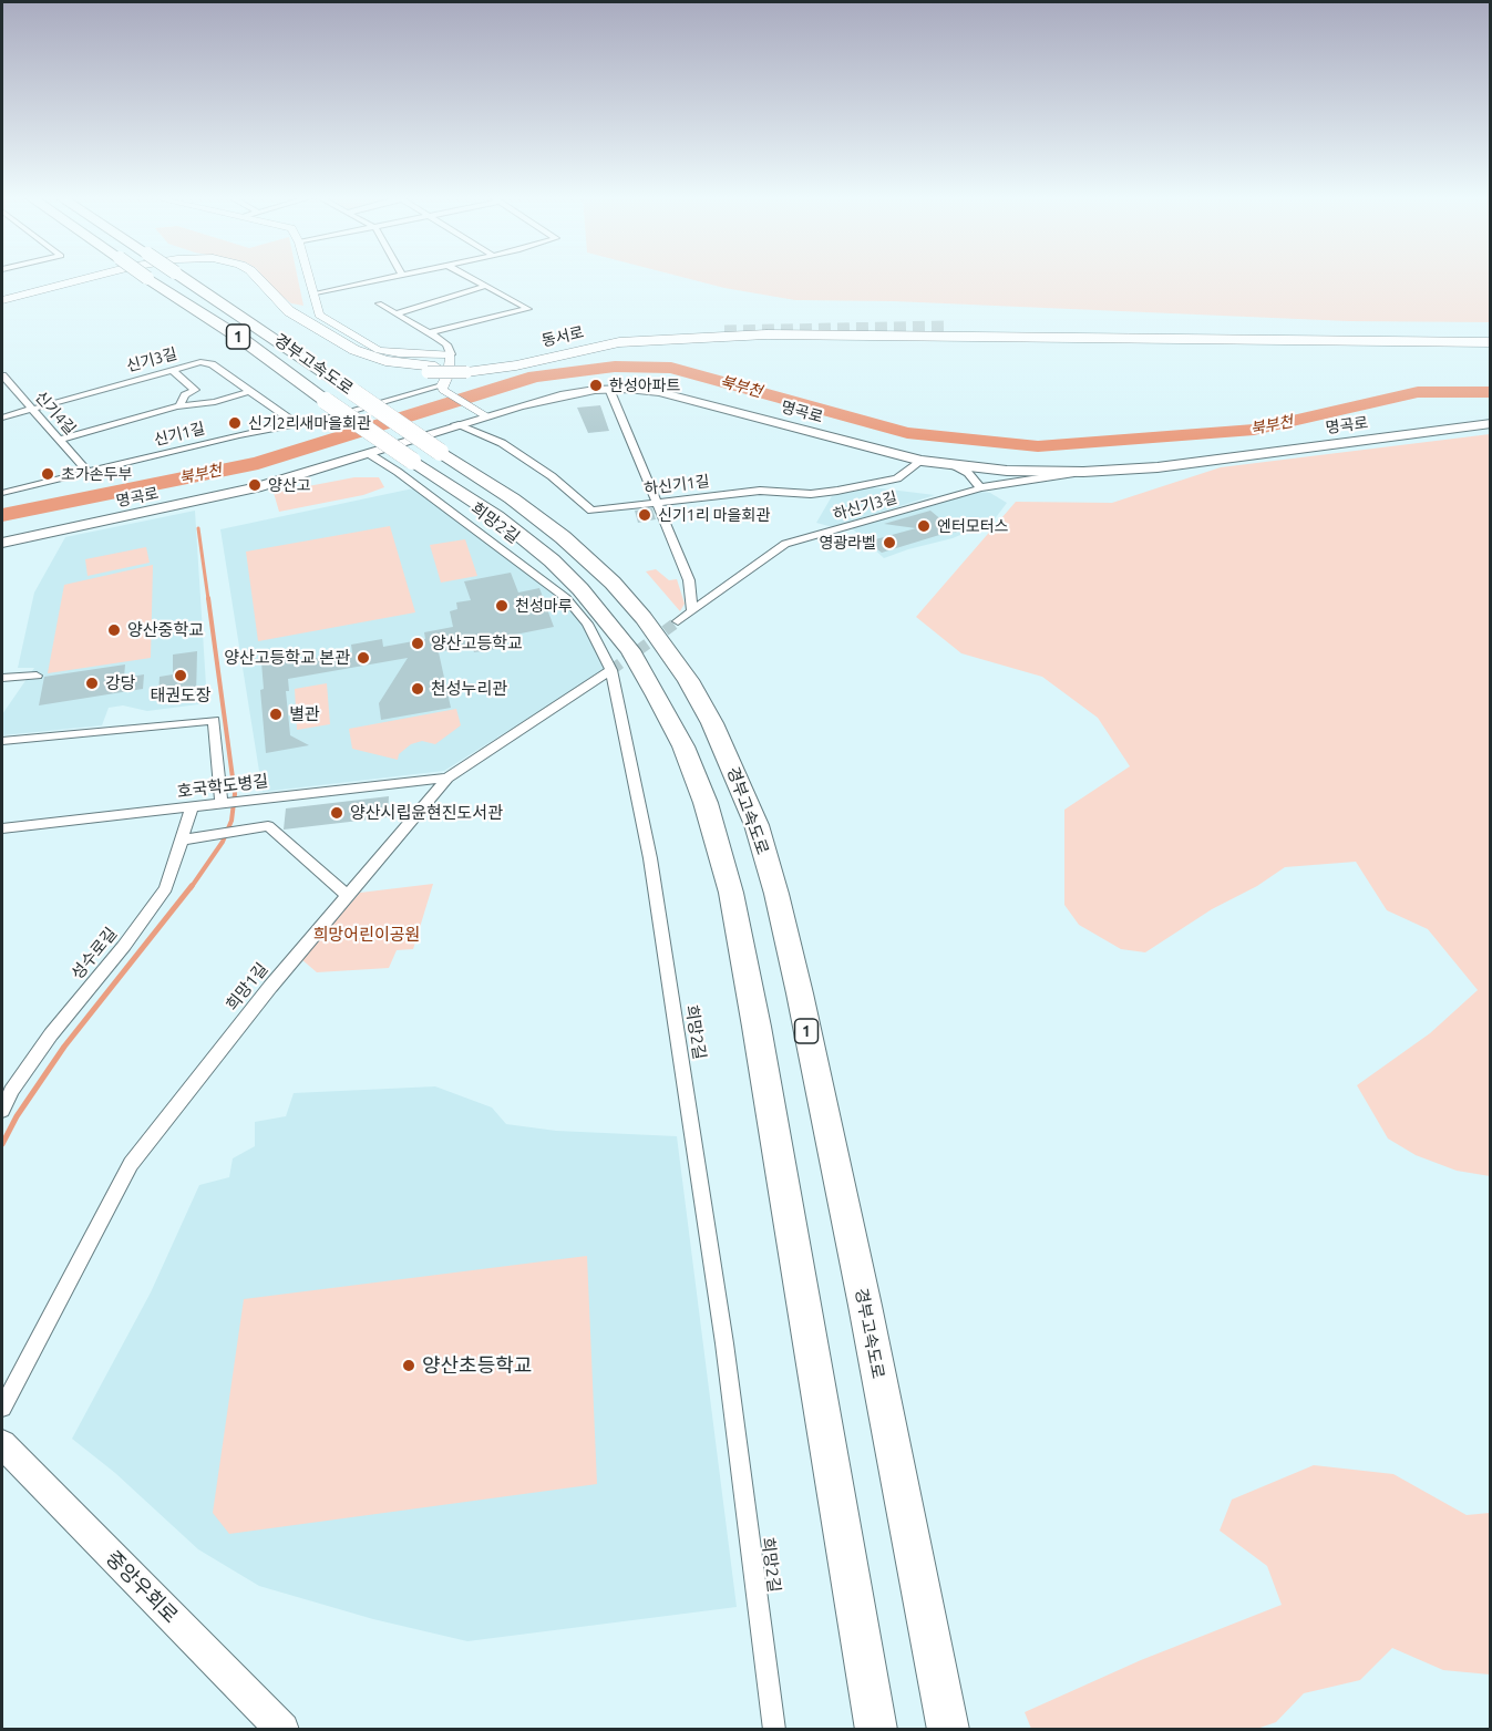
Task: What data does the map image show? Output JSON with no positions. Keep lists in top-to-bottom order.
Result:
{
  "streets": {
    "highway": ["1", "동서로", "경부고속도로"],
    "main road": ["명곡로", "중앙우회로"],
    "street": [
      "신기3길",
      "신기4길",
      "신기1길",
      "하신기1길",
      "하신기3길",
      "희망2길",
      "호국학도병길",
      "성수로길",
      "희망1길"
    ]
  },
  "crossings": [
    ["신기3길", "신기4길"],
    ["신기3길", "신기1길"],
    ["명곡로", "하신기1길"],
    ["명곡로", "하신기3길"],
    ["명곡로", "희망2길"],
    ["신기4길", "신기1길"],
    ["희망2길", "희망1길"],
    ["호국학도병길", "성수로길"],
    ["호국학도병길", "희망1길"]
  ],
  "water": ["북부천"],
  "parks": ["희망어린이공원"],
  "places": [
    "한성아파트",
    "신기2리새마을회관",
    "초가손두부",
    "양산고",
    "신기1리 마을회관",
    "엔터모터스",
    "영광라벨",
    "천성마루",
    "양산중학교",
    "양산고등학교",
    "양산고등학교 본관",
    "태권도장",
    "강당",
    "천성누리관",
    "별관",
    "양산시립윤현진도서관",
    "양산초등학교"
  ]
}
